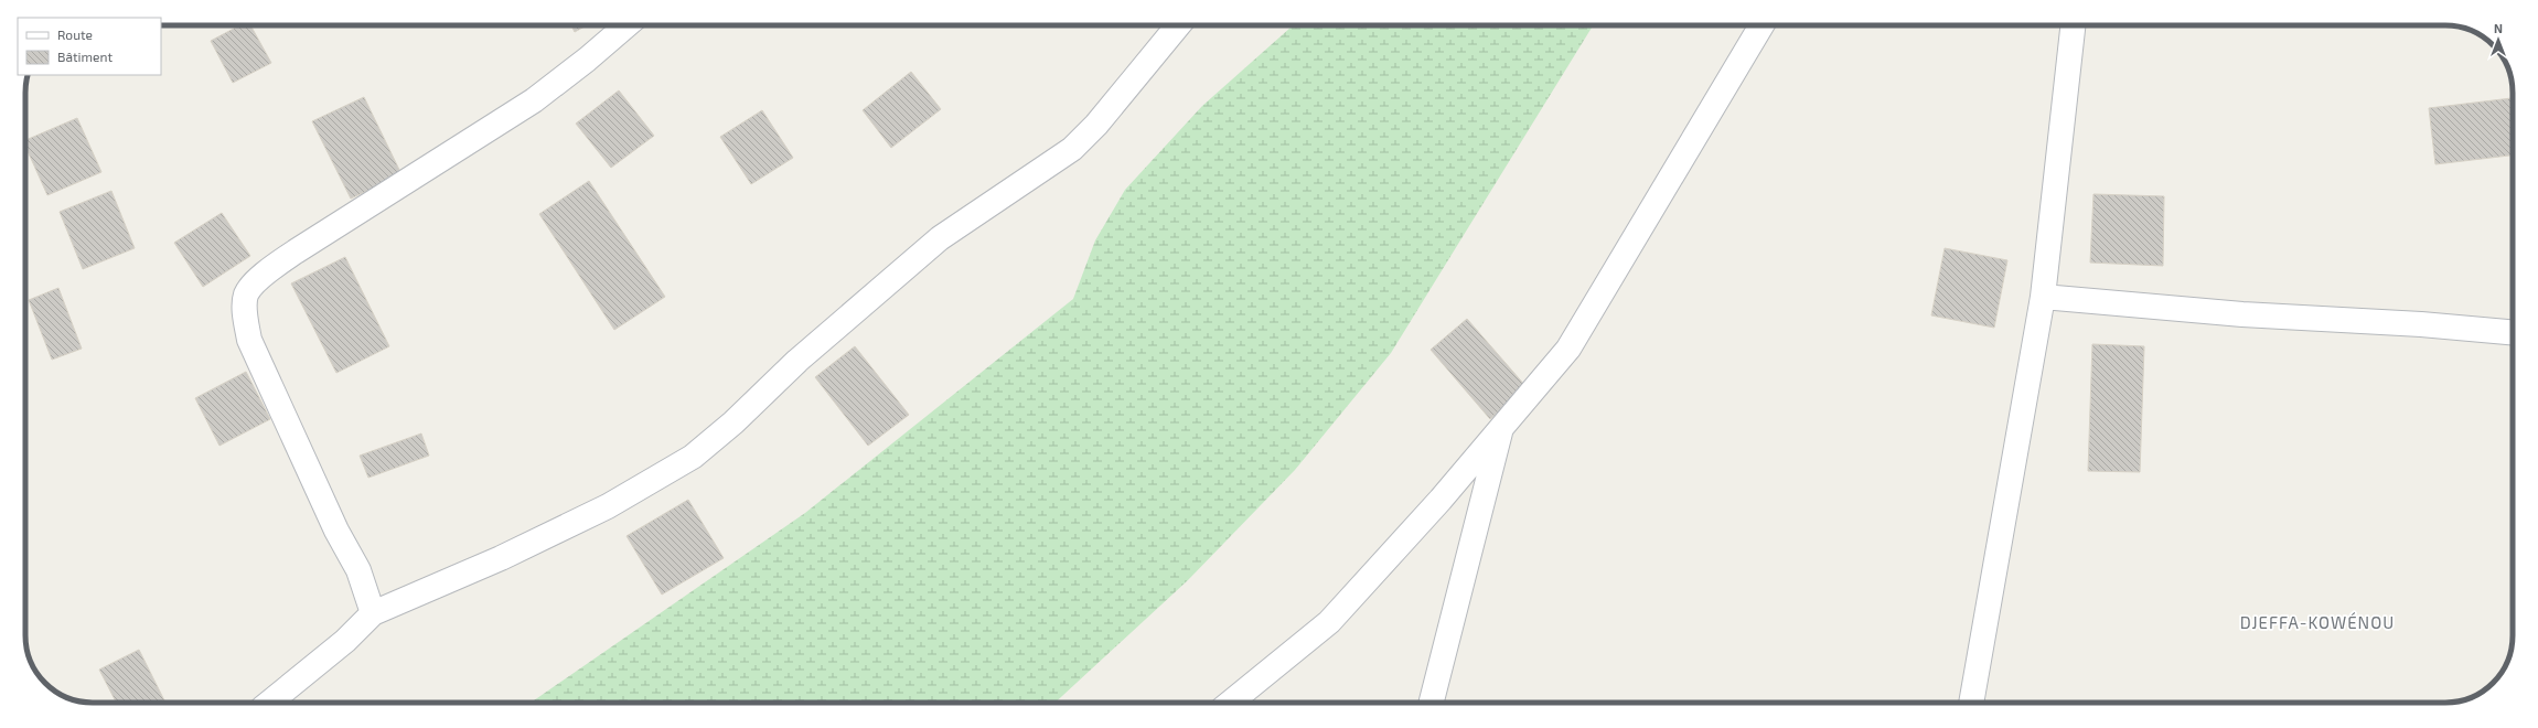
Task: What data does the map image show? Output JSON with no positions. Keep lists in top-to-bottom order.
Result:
{
  "districts": ["DJEFFA-KOWÉNOU"],
  "legend": ["Route", "Bâtiment"],
  "north": "top"
}
